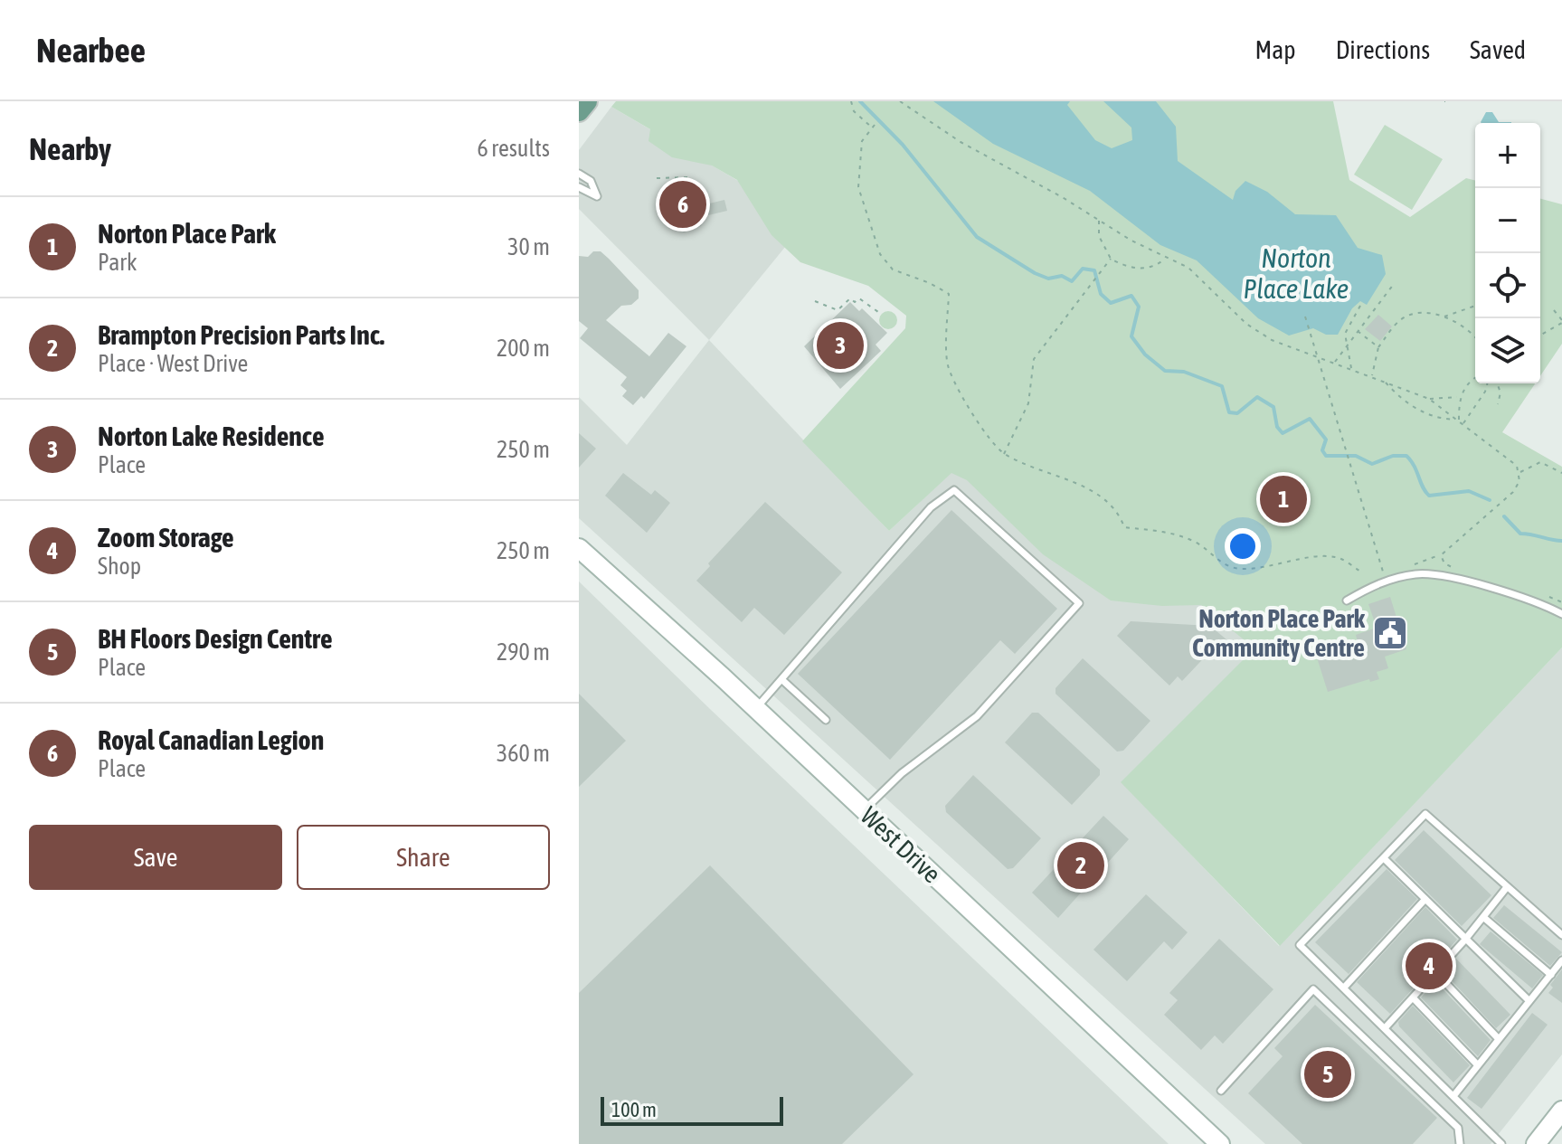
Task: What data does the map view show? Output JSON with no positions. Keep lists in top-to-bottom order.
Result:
{
  "streets": {
    "street": ["West Drive"]
  },
  "water": ["Norton Place Lake"],
  "places": {
    "public building": ["Norton Place Park Community Centre"]
  },
  "scale_bar": "100 m",
  "page": {
    "header": "Nearbee",
    "nav": ["Map", "Directions", "Saved"],
    "heading": ["Nearby", "6 results"],
    "map_buttons": ["+", "−"],
    "pins": [
      "6",
      "3",
      "1",
      "2",
      "4",
      "5"
    ],
    "list": [
      {
        "mark": "1",
        "name": "Norton Place Park",
        "note": "Park",
        "value": "30 m"
      },
      {
        "mark": "2",
        "name": "Brampton Precision Parts Inc.",
        "note": "Place · West Drive",
        "value": "200 m"
      },
      {
        "mark": "3",
        "name": "Norton Lake Residence",
        "note": "Place",
        "value": "250 m"
      },
      {
        "mark": "4",
        "name": "Zoom Storage",
        "note": "Shop",
        "value": "250 m"
      },
      {
        "mark": "5",
        "name": "BH Floors Design Centre",
        "note": "Place",
        "value": "290 m"
      },
      {
        "mark": "6",
        "name": "Royal Canadian Legion",
        "note": "Place",
        "value": "360 m"
      }
    ],
    "buttons": ["Save", "Share"],
    "scale": "100 m"
  }
}
